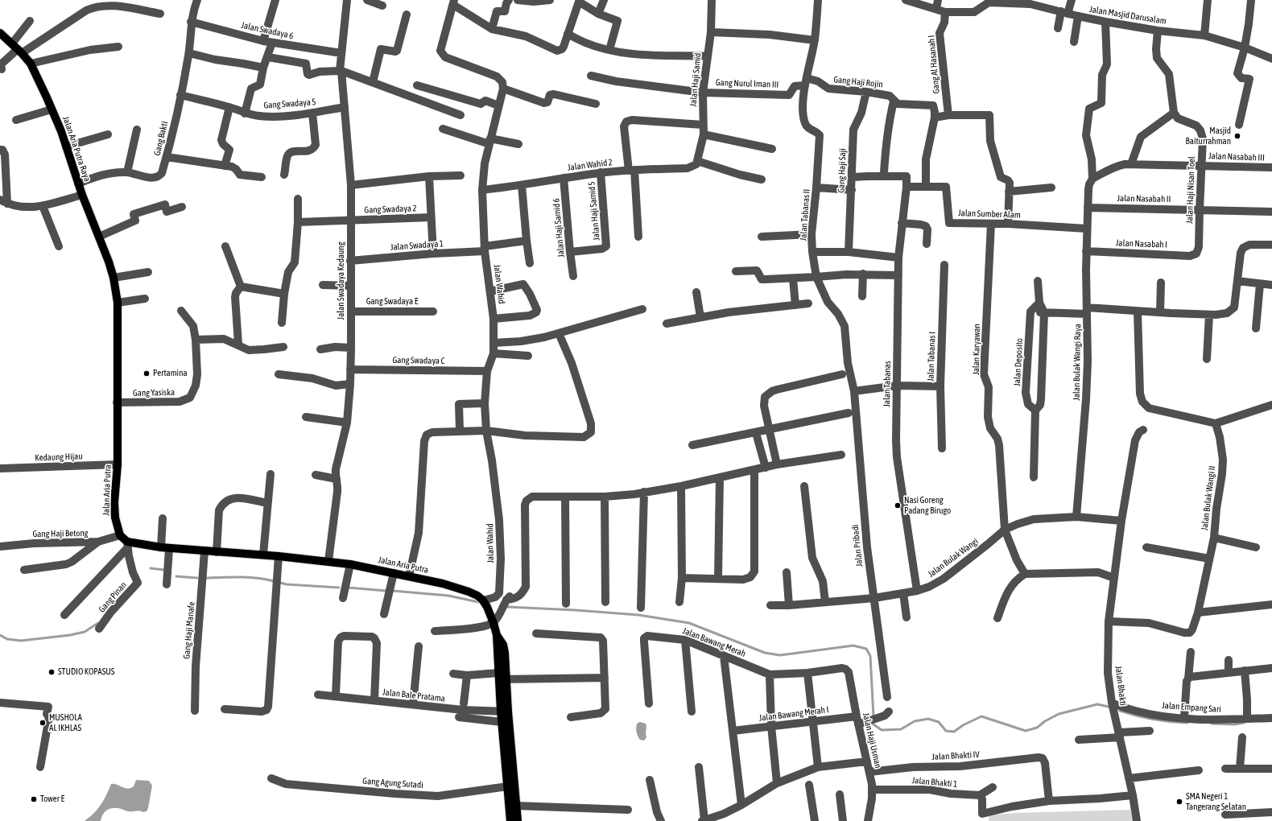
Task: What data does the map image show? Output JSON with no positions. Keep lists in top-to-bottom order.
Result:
{
  "streets": {
    "main road": ["Jalan Aria Putra Raya", "Jalan Aria Putra"],
    "street": [
      "Jalan Masjid Darusalam",
      "Jalan Swadaya 6",
      "Gang Al Hasanah I",
      "Jalan Haji Samid",
      "Gang Haji Rojin",
      "Gang Nurul Iman III",
      "Gang Swadaya 5",
      "Gang Bakti",
      "Jalan Nasabah III",
      "Jalan Wahid 2",
      "Gang Haji Saji",
      "Jalan Haji Nisan Toel",
      "Jalan Nasabah II",
      "Gang Swadaya 2",
      "Jalan Haji Samid 5",
      "Jalan Sumber Alam",
      "Jalan Tabanas II",
      "Jalan Haji Samid 6",
      "Jalan Nasabah I",
      "Jalan Swadaya 1",
      "Jalan Swadaya Kedaung",
      "Jalan Wahid",
      "Gang Swadaya E",
      "Jalan Karyawan",
      "Jalan Tabanas I",
      "Gang Swadaya C",
      "Jalan Deposito",
      "Jalan Bulak Wangi Raya",
      "Jalan Tabanas",
      "Gang Yasiska",
      "Kedaung Hijau",
      "Jalan Bulak Wangi II",
      "Gang Haji Betong",
      "Jalan Pribadi",
      "Jalan Bulak Wangi",
      "Gang Pinan",
      "Gang Haji Manafe",
      "Jalan Bawang Merah",
      "Jalan Bhakti",
      "Jalan Bale Pratama",
      "Jalan Empang Sari",
      "Jalan Bawang Merah I",
      "Jalan Haji Usman",
      "Jalan Bhakti IV",
      "Jalan Bhakti 1",
      "Gang Agung Sutadi"
    ]
  },
  "crossings": [
    ["Jalan Masjid Darusalam", "Gang Al Hasanah I"],
    ["Jalan Masjid Darusalam", "Jalan Bulak Wangi Raya"],
    ["Jalan Swadaya 6", "Gang Bakti"],
    ["Jalan Swadaya 6", "Jalan Swadaya Kedaung"],
    ["Jalan Haji Samid", "Gang Nurul Iman III"],
    ["Jalan Haji Samid", "Jalan Wahid 2"],
    ["Gang Haji Rojin", "Gang Nurul Iman III"],
    ["Gang Haji Rojin", "Gang Haji Saji"],
    ["Gang Haji Rojin", "Jalan Tabanas II"],
    ["Gang Nurul Iman III", "Jalan Tabanas II"],
    ["Gang Swadaya 5", "Gang Bakti"],
    ["Gang Swadaya 5", "Jalan Swadaya Kedaung"],
    ["Gang Bakti", "Jalan Aria Putra Raya"],
    ["Jalan Aria Putra Raya", "Jalan Aria Putra"],
    ["Jalan Nasabah III", "Jalan Haji Nisan Toel"],
    ["Jalan Nasabah III", "Jalan Bulak Wangi Raya"],
    ["Jalan Wahid 2", "Jalan Haji Samid 5"],
    ["Jalan Wahid 2", "Jalan Haji Samid 6"],
    ["Jalan Wahid 2", "Jalan Wahid"],
    ["Gang Haji Saji", "Jalan Tabanas"],
    ["Jalan Haji Nisan Toel", "Jalan Nasabah II"],
    ["Jalan Haji Nisan Toel", "Jalan Nasabah I"],
    ["Jalan Nasabah II", "Jalan Bulak Wangi Raya"],
    ["Gang Swadaya 2", "Jalan Swadaya Kedaung"],
    ["Jalan Haji Samid 5", "Jalan Haji Samid 6"],
    ["Jalan Sumber Alam", "Jalan Karyawan"],
    ["Jalan Sumber Alam", "Jalan Bulak Wangi Raya"],
    ["Jalan Sumber Alam", "Jalan Tabanas"],
    ["Jalan Tabanas II", "Jalan Pribadi"],
    ["Jalan Nasabah I", "Jalan Bulak Wangi Raya"],
    ["Jalan Swadaya 1", "Jalan Swadaya Kedaung"],
    ["Jalan Swadaya 1", "Jalan Wahid"],
    ["Jalan Swadaya Kedaung", "Gang Swadaya E"],
    ["Jalan Swadaya Kedaung", "Gang Swadaya C"],
    ["Jalan Swadaya Kedaung", "Jalan Aria Putra"],
    ["Jalan Wahid", "Gang Swadaya C"],
    ["Jalan Wahid", "Jalan Aria Putra"],
    ["Jalan Karyawan", "Jalan Bulak Wangi"],
    ["Jalan Bulak Wangi Raya", "Jalan Bulak Wangi"],
    ["Jalan Tabanas", "Jalan Bulak Wangi"],
    ["Gang Yasiska", "Jalan Aria Putra"],
    ["Kedaung Hijau", "Jalan Aria Putra"],
    ["Jalan Aria Putra", "Gang Haji Betong"],
    ["Jalan Aria Putra", "Gang Pinan"],
    ["Jalan Aria Putra", "Gang Haji Manafe"],
    ["Jalan Bulak Wangi II", "Jalan Bhakti"],
    ["Jalan Pribadi", "Jalan Bulak Wangi"],
    ["Jalan Bulak Wangi", "Jalan Bhakti"],
    ["Jalan Bawang Merah", "Jalan Haji Usman"],
    ["Jalan Bhakti", "Jalan Empang Sari"],
    ["Jalan Bawang Merah I", "Jalan Haji Usman"],
    ["Jalan Haji Usman", "Jalan Bhakti IV"],
    ["Jalan Haji Usman", "Jalan Bhakti 1"]
  ],
  "places": [
    "Masjid Baiturrahman",
    "Pertamina",
    "Nasi Goreng Padang Birugo",
    "STUDIO KOPASUS",
    "MUSHOLA AL IKHLAS",
    "Tower E",
    "SMA Negeri 1 Tangerang Selatan"
  ]
}
